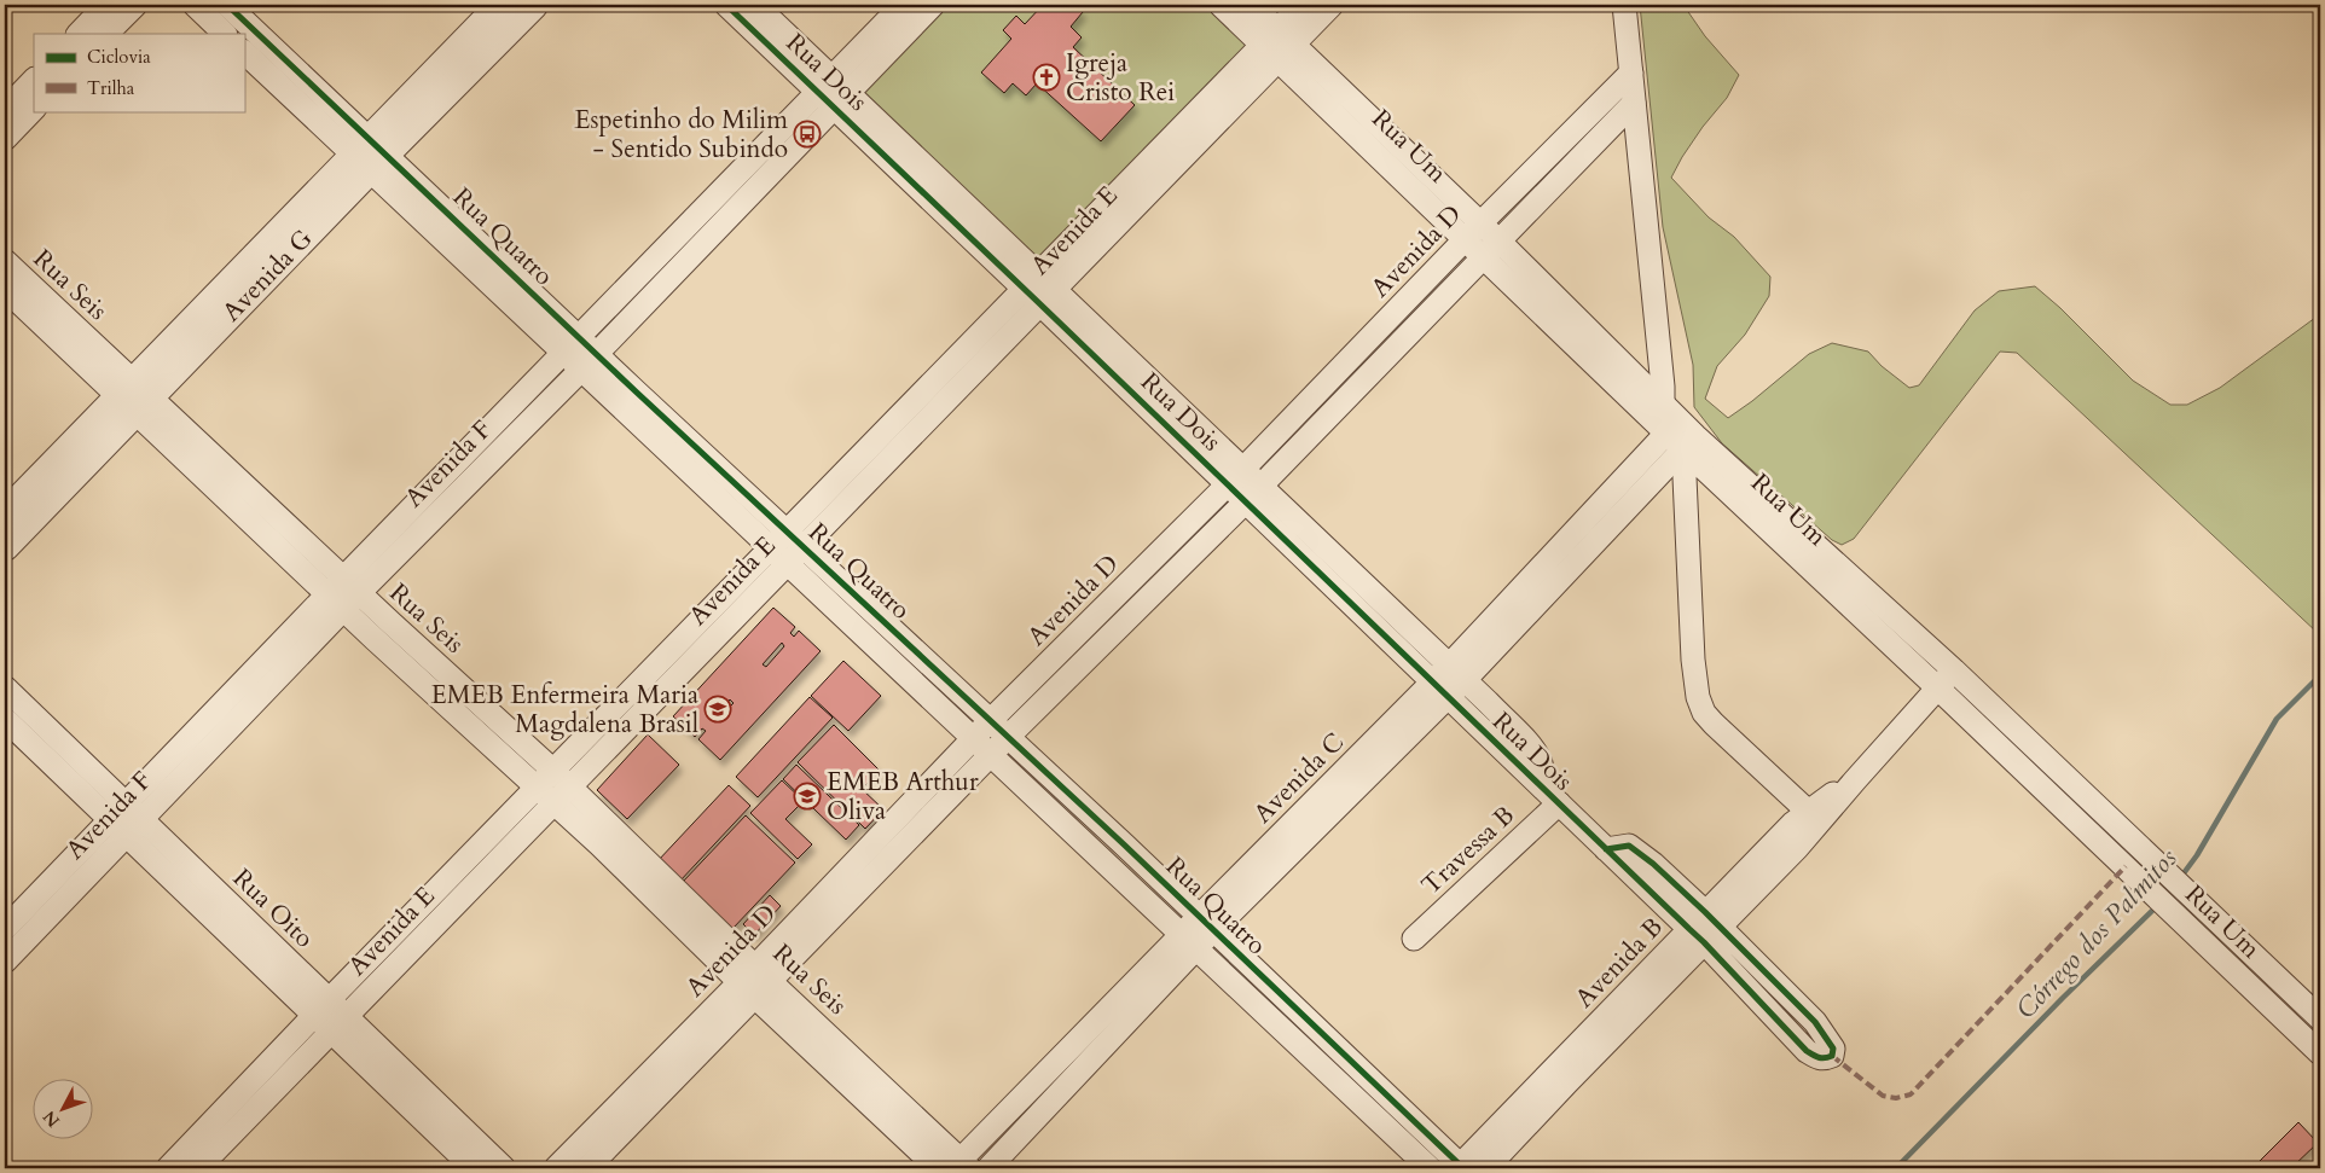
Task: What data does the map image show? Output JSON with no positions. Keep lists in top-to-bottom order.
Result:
{
  "streets": {
    "street": [
      "Rua Dois",
      "Rua Um",
      "Avenida E",
      "Rua Quatro",
      "Avenida D",
      "Avenida G",
      "Rua Seis",
      "Avenida F",
      "Avenida C",
      "Travessa B",
      "Rua Oito",
      "Avenida B"
    ]
  },
  "crossings": [
    ["Rua Dois", "Avenida E"],
    ["Rua Dois", "Avenida D"],
    ["Rua Dois", "Avenida F"],
    ["Rua Dois", "Avenida C"],
    ["Rua Dois", "Travessa B"],
    ["Rua Dois", "Avenida B"],
    ["Rua Um", "Avenida E"],
    ["Rua Um", "Avenida D"],
    ["Rua Um", "Avenida C"],
    ["Rua Um", "Avenida B"],
    ["Avenida E", "Rua Quatro"],
    ["Avenida E", "Rua Seis"],
    ["Avenida E", "Rua Oito"],
    ["Rua Quatro", "Avenida D"],
    ["Rua Quatro", "Avenida G"],
    ["Rua Quatro", "Avenida F"],
    ["Rua Quatro", "Avenida C"],
    ["Rua Quatro", "Avenida B"],
    ["Avenida D", "Rua Seis"],
    ["Avenida G", "Rua Seis"],
    ["Rua Seis", "Avenida F"],
    ["Rua Seis", "Avenida C"],
    ["Avenida F", "Rua Oito"]
  ],
  "water": ["Córrego dos Palmitos"],
  "places": {
    "church": ["Igreja Cristo Rei"],
    "bus stop": ["Espetinho do Milim - Sentido Subindo"],
    "school or university": ["EMEB Enfermeira Maria Magdalena Brasil", "EMEB Arthur Oliva"]
  },
  "legend": ["Ciclovia", "Trilha"],
  "north": "bottom left"
}
